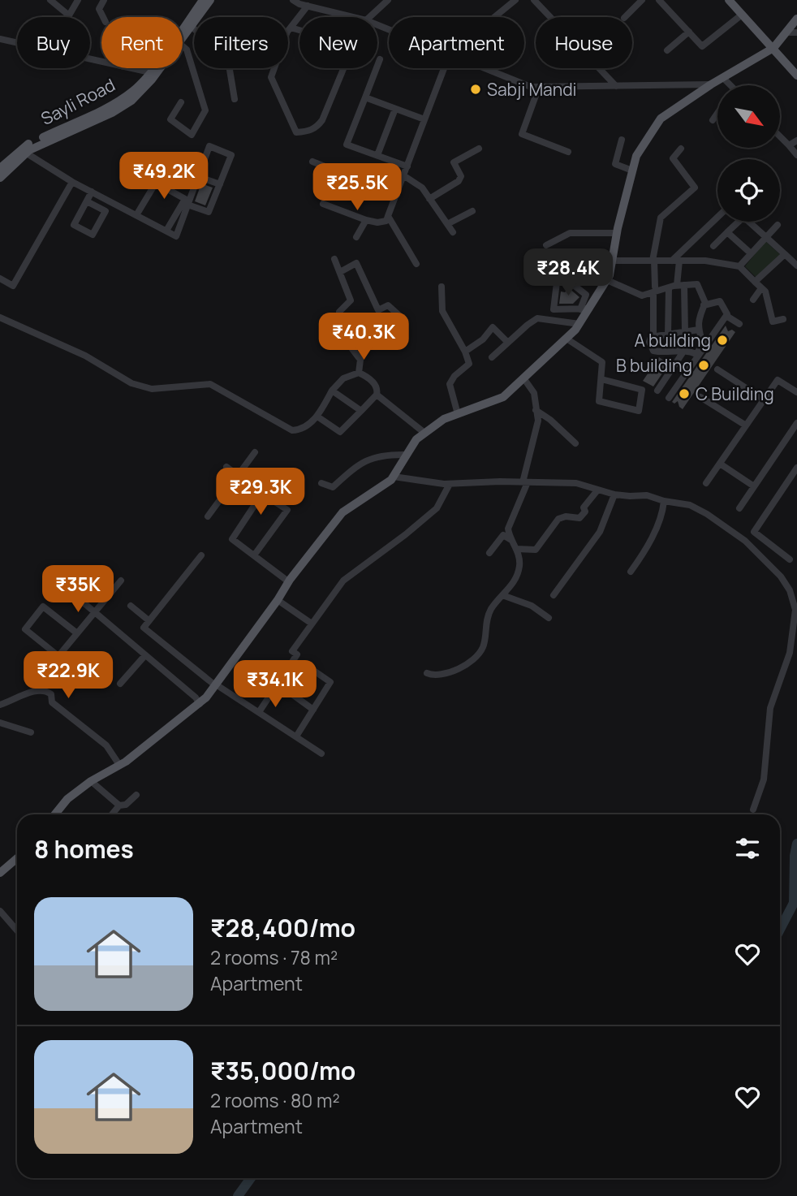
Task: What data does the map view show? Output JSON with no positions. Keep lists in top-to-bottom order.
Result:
{
  "streets": {
    "main road": ["Sayli Road"]
  },
  "places": [
    "Sabji Mandi",
    "A building",
    "B building",
    "C Building"
  ],
  "north": "bottom right",
  "page": {
    "chip": [
      "Buy",
      "Rent",
      "Filters",
      "New",
      "Apartment",
      "House"
    ],
    "price": [
      "₹49.2K",
      "₹25.5K",
      "₹28.4K",
      "₹40.3K",
      "₹29.3K",
      "₹35K",
      "₹22.9K",
      "₹34.1K"
    ],
    "heading": "8 homes",
    "list": [
      {
        "name": "₹28,400/mo",
        "note": "2 rooms · 78 m² · Apartment"
      },
      {
        "name": "₹35,000/mo",
        "note": "2 rooms · 80 m² · Apartment"
      }
    ]
  }
}
